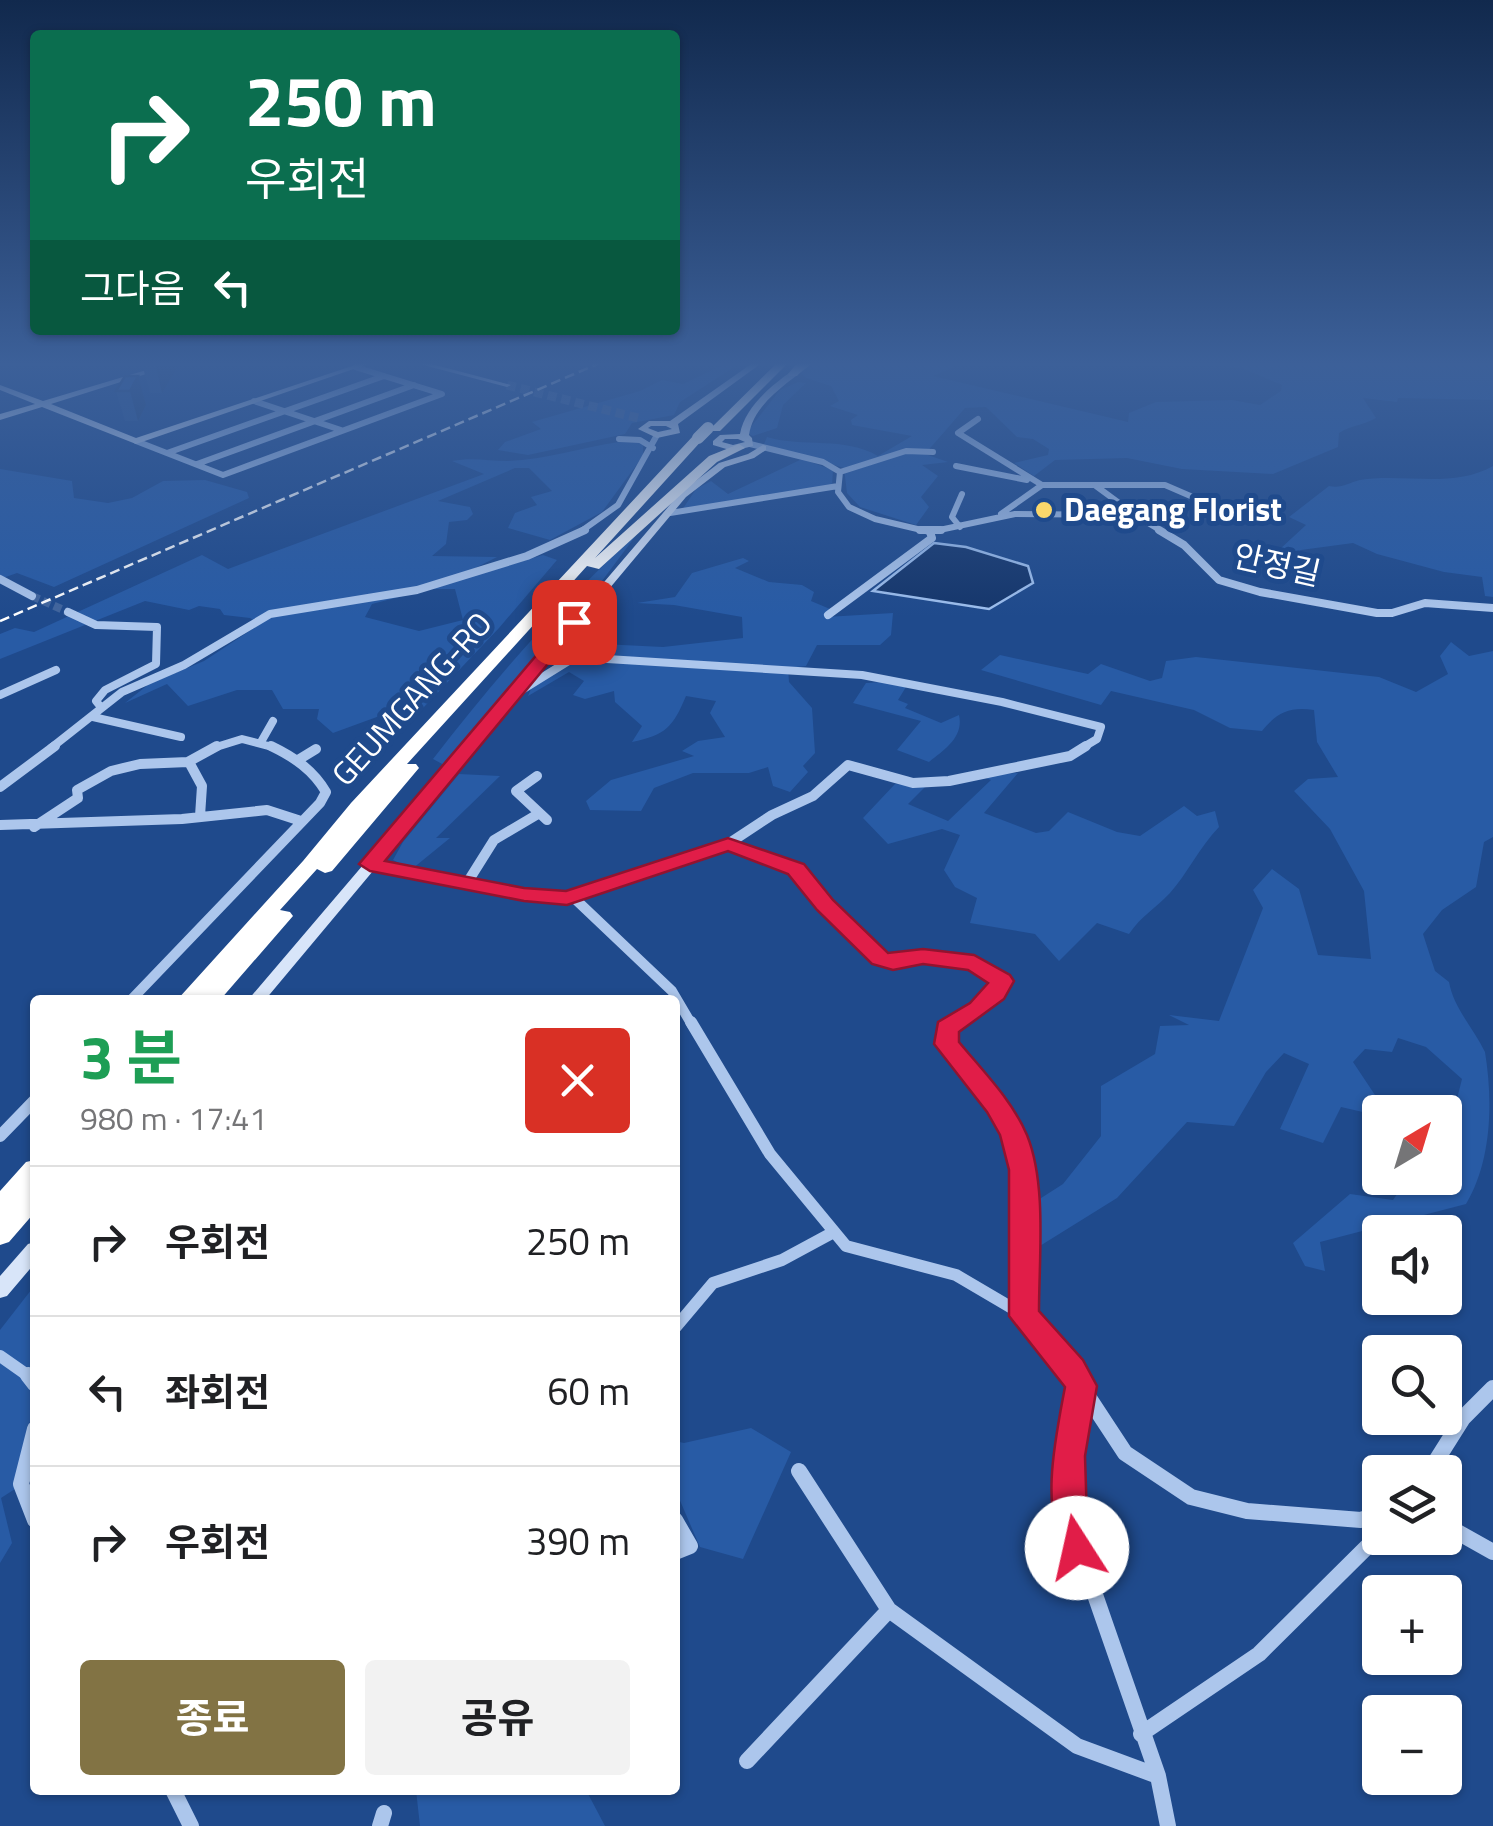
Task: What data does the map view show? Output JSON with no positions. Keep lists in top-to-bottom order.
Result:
{
  "streets": {
    "highway": ["GEUMGANG-RO"],
    "street": ["안정길"]
  },
  "places": ["Daegang Florist"],
  "north": "top right",
  "page": {
    "turn": ["250 m", "우회전"],
    "then": "그다음",
    "heading": ["3 분", "980 m · 17:41"],
    "map_buttons": ["+", "−"],
    "list": [
      {
        "name": "우회전",
        "value": "250 m"
      },
      {
        "name": "좌회전",
        "value": "60 m"
      },
      {
        "name": "우회전",
        "value": "390 m"
      }
    ],
    "buttons": ["종료", "공유"]
  }
}
